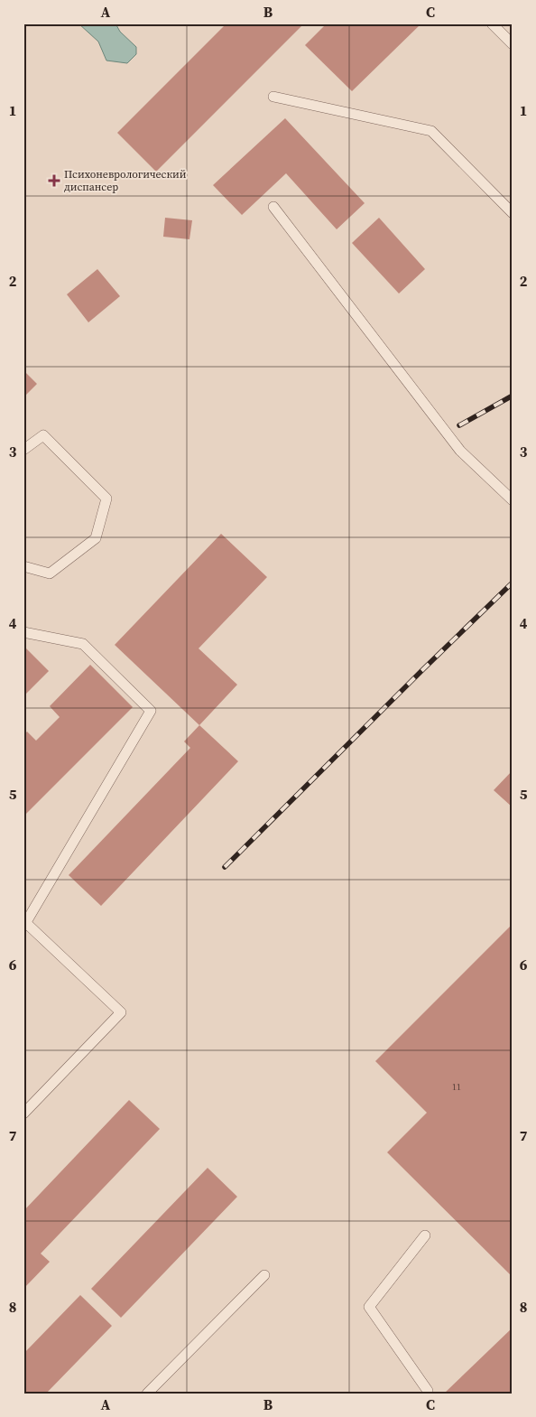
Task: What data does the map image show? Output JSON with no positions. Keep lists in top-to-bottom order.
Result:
{
  "places": {
    "health": ["Психоневрологический диспансер"]
  },
  "house_numbers": ["11"],
  "grid": {
    "columns": ["A", "B", "C"],
    "rows": [
      "1",
      "2",
      "3",
      "4",
      "5",
      "6",
      "7",
      "8"
    ]
  }
}
